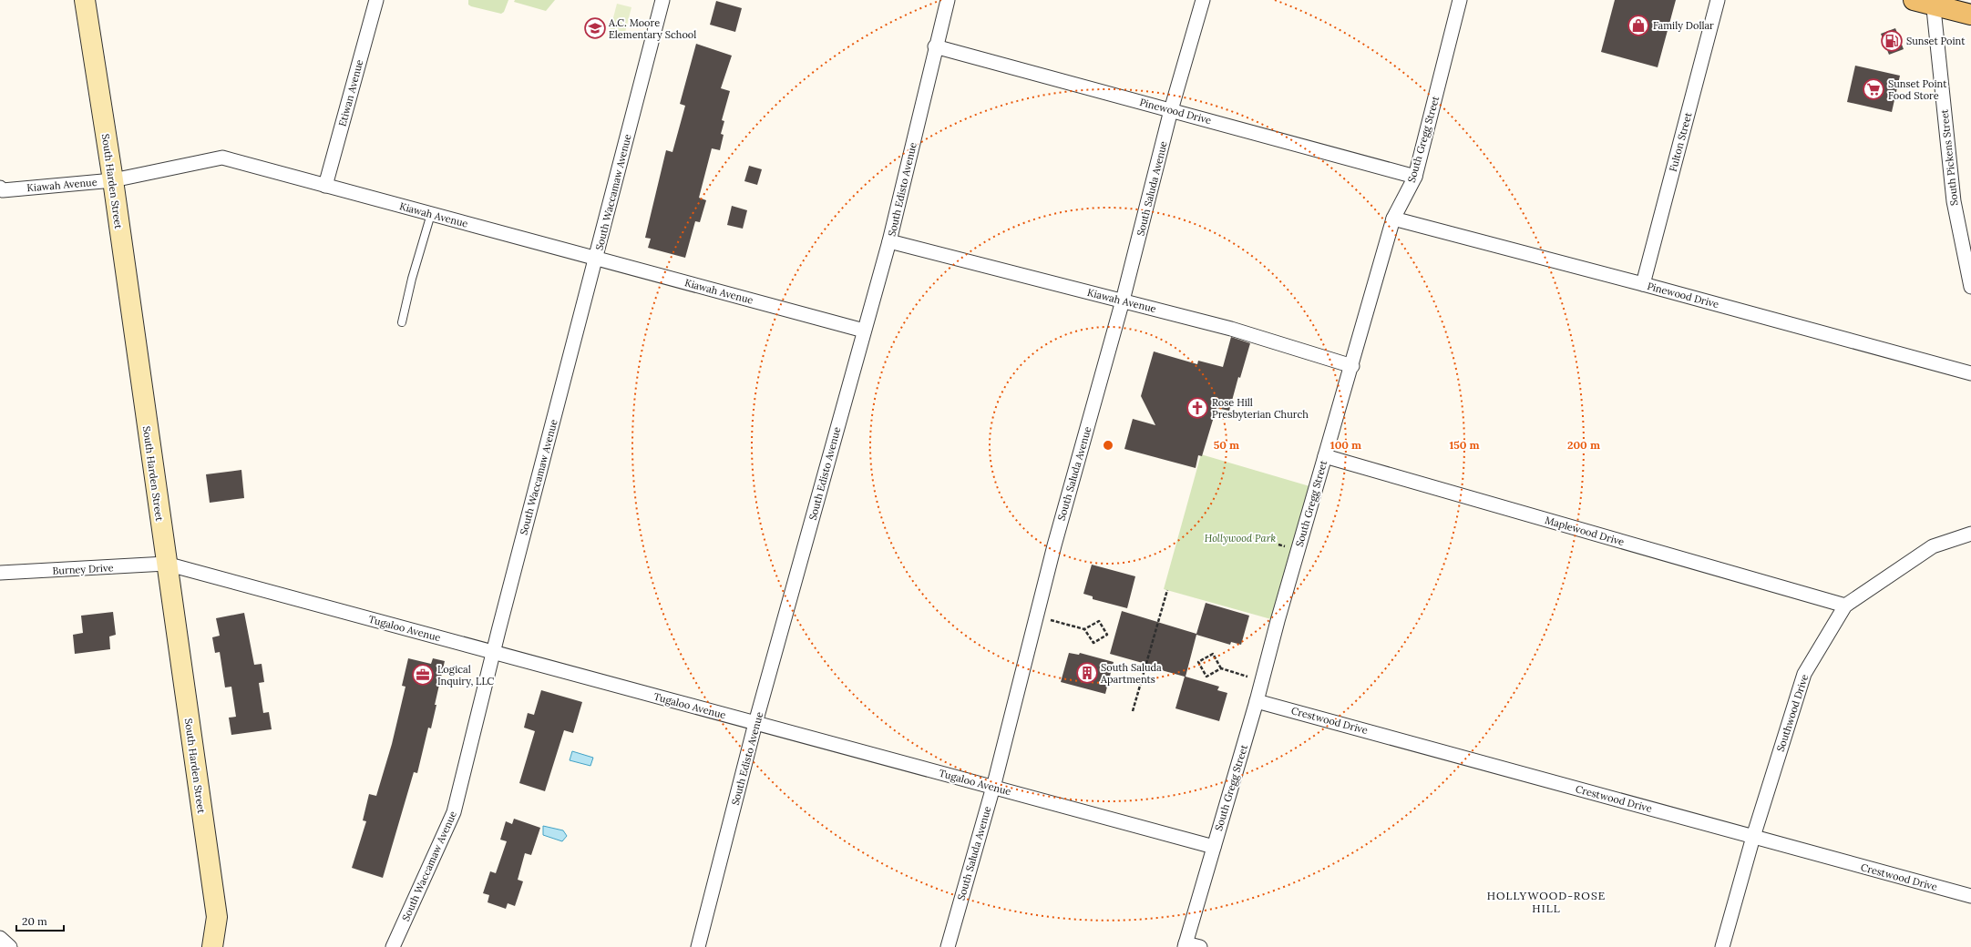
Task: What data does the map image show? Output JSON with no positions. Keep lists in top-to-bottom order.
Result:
{
  "streets": {
    "main road": ["South Harden Street"],
    "street": [
      "Etiwan Avenue",
      "Pinewood Drive",
      "South Gregg Street",
      "Fulton Street",
      "South Pickens Street",
      "Kiawah Avenue",
      "South Saluda Avenue",
      "South Edisto Avenue",
      "South Waccamaw Avenue",
      "Maplewood Drive",
      "Burney Drive",
      "Tugaloo Avenue",
      "Southwood Drive",
      "Crestwood Drive"
    ]
  },
  "crossings": [
    ["Etiwan Avenue", "Kiawah Avenue"],
    ["Pinewood Drive", "South Gregg Street"],
    ["Pinewood Drive", "Fulton Street"],
    ["Pinewood Drive", "South Saluda Avenue"],
    ["Pinewood Drive", "South Edisto Avenue"],
    ["South Gregg Street", "Kiawah Avenue"],
    ["South Gregg Street", "Maplewood Drive"],
    ["South Gregg Street", "Tugaloo Avenue"],
    ["South Gregg Street", "Crestwood Drive"],
    ["South Harden Street", "Kiawah Avenue"],
    ["South Harden Street", "Burney Drive"],
    ["South Harden Street", "Tugaloo Avenue"],
    ["Kiawah Avenue", "South Saluda Avenue"],
    ["Kiawah Avenue", "South Edisto Avenue"],
    ["Kiawah Avenue", "South Waccamaw Avenue"],
    ["South Saluda Avenue", "Tugaloo Avenue"],
    ["South Edisto Avenue", "Tugaloo Avenue"],
    ["South Waccamaw Avenue", "Tugaloo Avenue"],
    ["Maplewood Drive", "Southwood Drive"],
    ["Burney Drive", "Tugaloo Avenue"],
    ["Southwood Drive", "Crestwood Drive"]
  ],
  "districts": ["HOLLYWOOD-ROSE HILL"],
  "parks": ["Hollywood Park"],
  "places": {
    "shop": ["Family Dollar"],
    "school or university": ["A.C. Moore Elementary School"],
    "fuel station": ["Sunset Point"],
    "supermarket": ["Sunset Point Food Store"],
    "church": ["Rose Hill Presbyterian Church"],
    "building": ["South Saluda Apartments"],
    "office": ["Logical Inquiry, LLC"]
  },
  "scale_bar": "20 m",
  "rings": [
    "50 m",
    "100 m",
    "150 m",
    "200 m"
  ]
}
